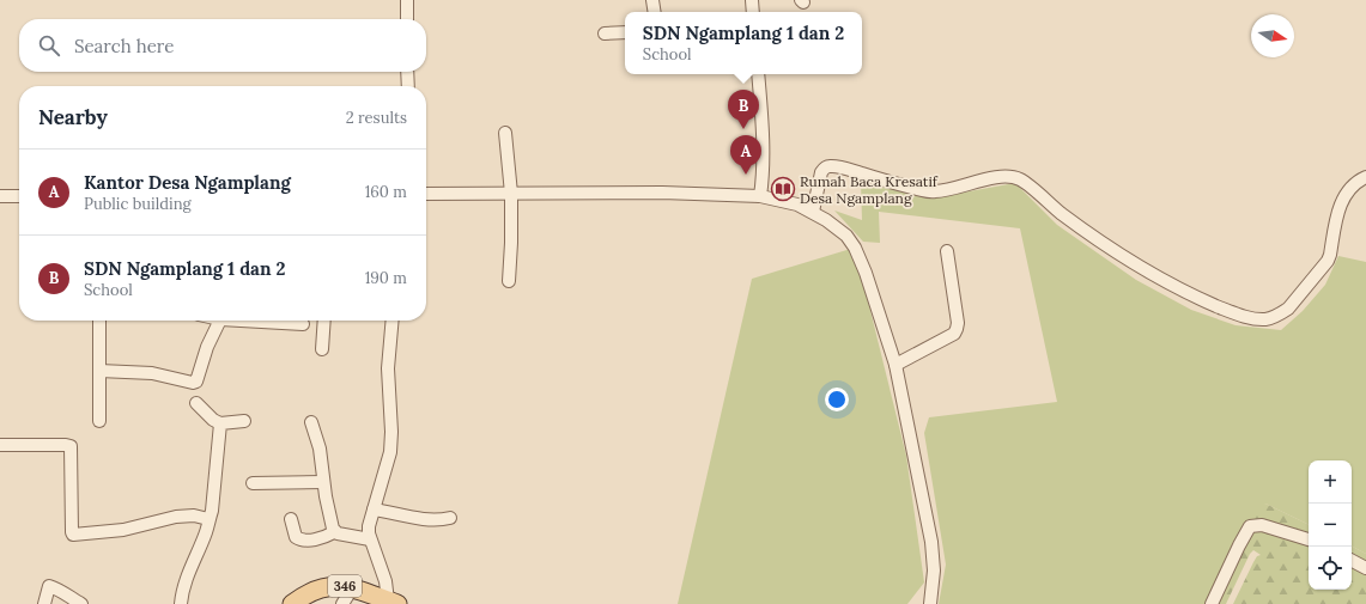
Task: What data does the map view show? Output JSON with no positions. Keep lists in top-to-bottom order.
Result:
{
  "streets": {
    "main road": ["346"]
  },
  "places": {
    "library": ["Rumah Baca Kresatif Desa Ngamplang"]
  },
  "north": "right",
  "page": {
    "popup": ["SDN Ngamplang 1 dan 2", "School"],
    "search": "Search here",
    "heading": ["Nearby", "2 results"],
    "pins": ["B", "A"],
    "list": [
      {
        "mark": "A",
        "name": "Kantor Desa Ngamplang",
        "note": "Public building",
        "value": "160 m"
      },
      {
        "mark": "B",
        "name": "SDN Ngamplang 1 dan 2",
        "note": "School",
        "value": "190 m"
      }
    ],
    "map_buttons": ["+", "−"]
  }
}
